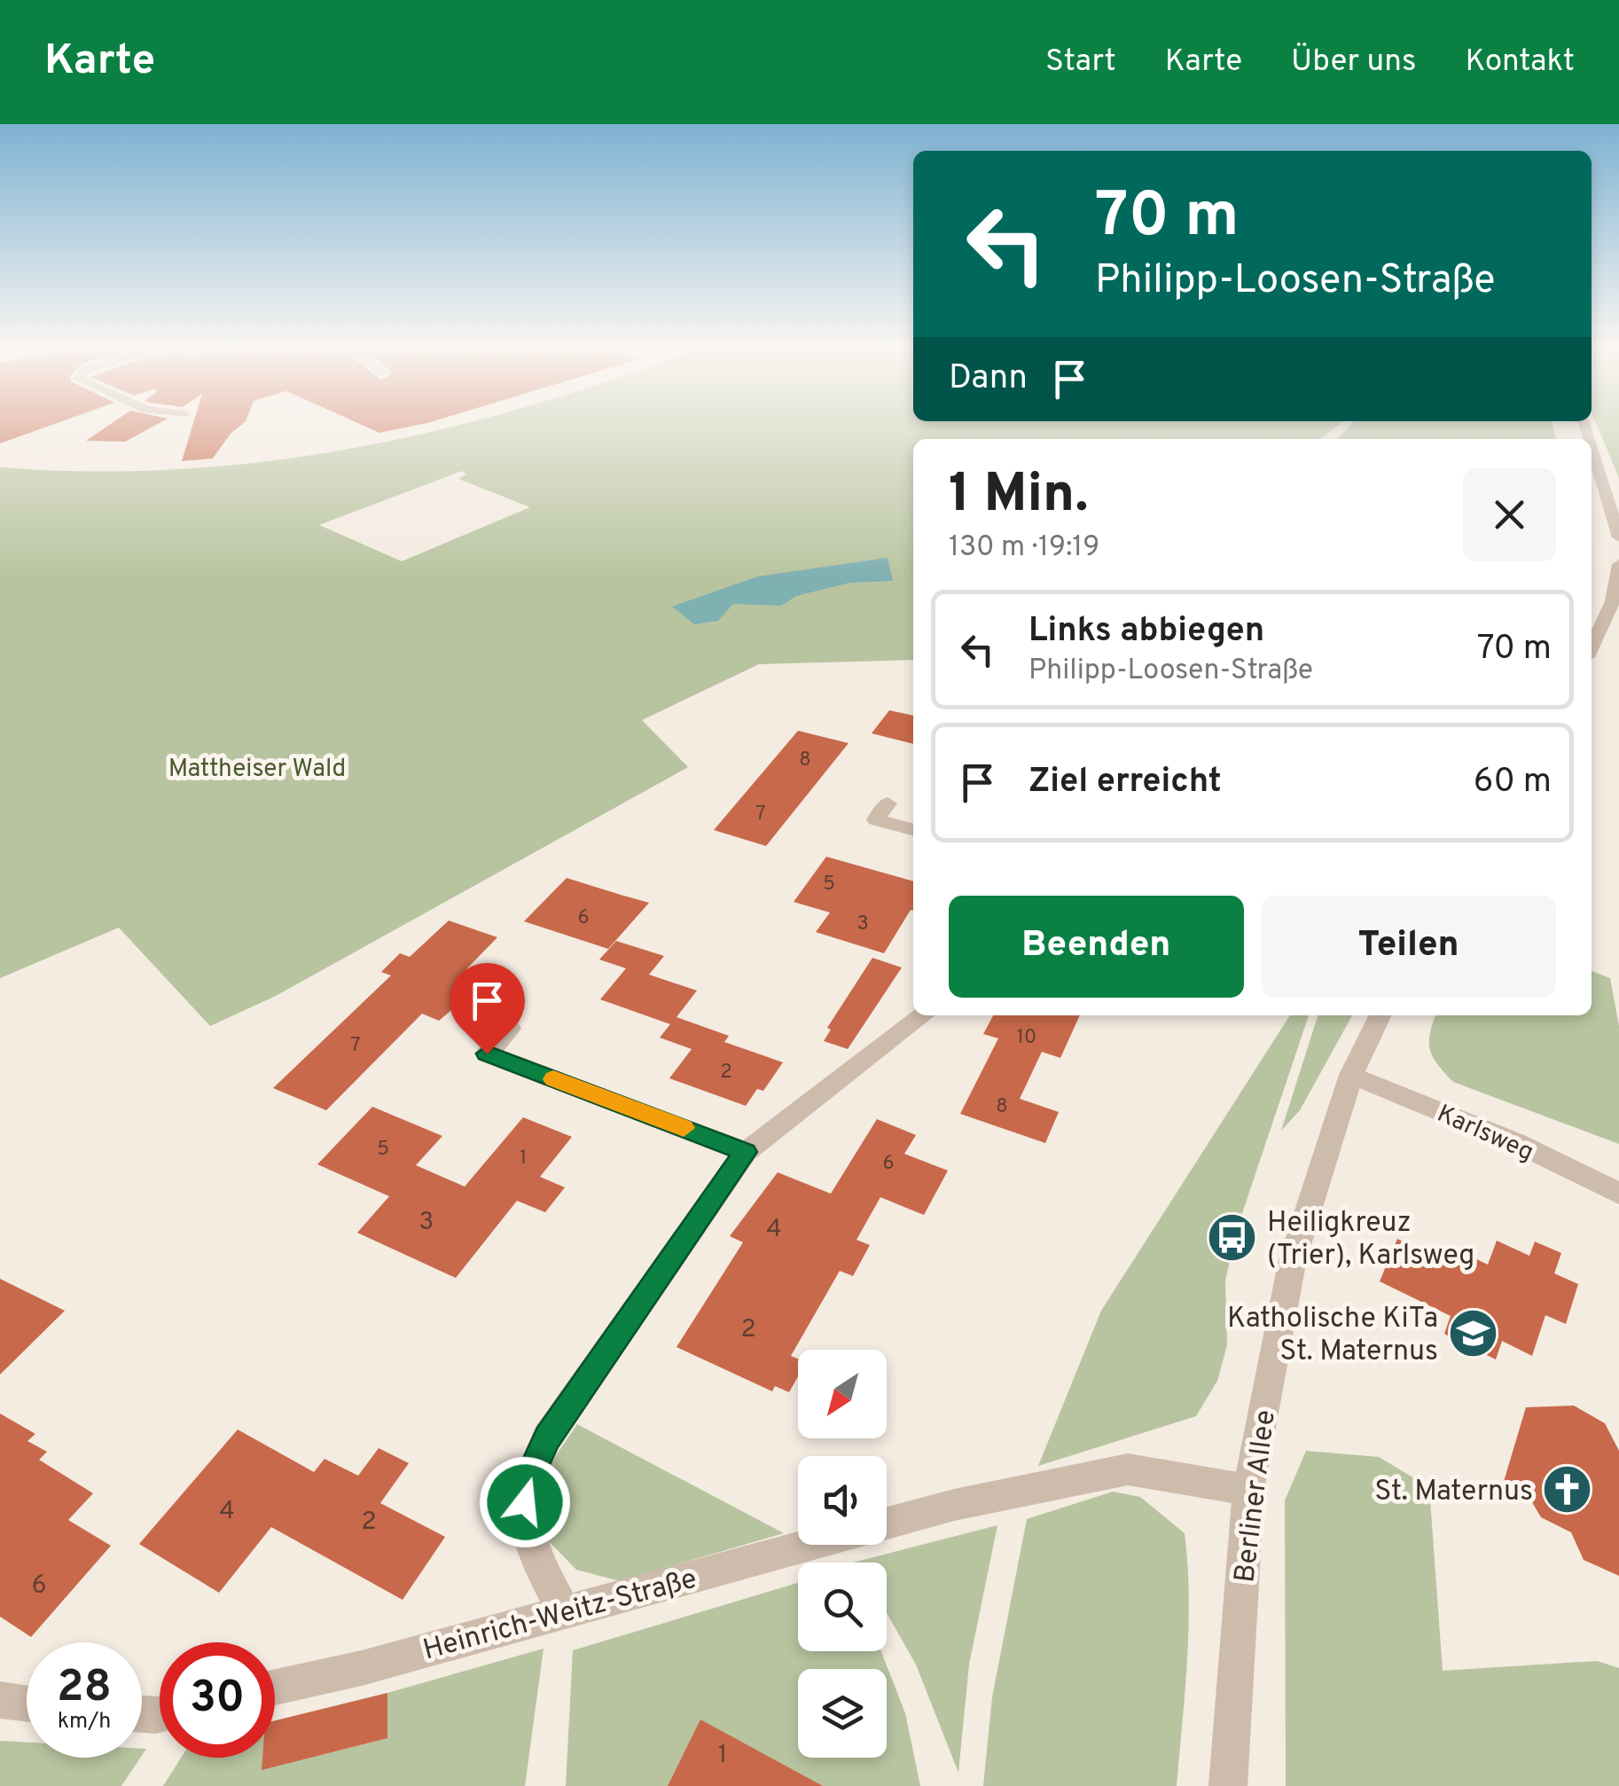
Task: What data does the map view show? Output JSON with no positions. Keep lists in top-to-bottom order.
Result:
{
  "streets": {
    "street": ["Karlsweg", "Berliner Allee", "Heinrich-Weitz-Straße"]
  },
  "crossings": [
    ["Karlsweg", "Berliner Allee"]
  ],
  "parks": ["Mattheiser Wald"],
  "places": {
    "bus stop": ["Heiligkreuz (Trier), Karlsweg"],
    "school or university": ["Katholische KiTa St. Maternus"],
    "church": ["St. Maternus"]
  },
  "house_numbers": [
    "8",
    "7",
    "5",
    "6",
    "3",
    "10",
    "7",
    "2",
    "8",
    "5",
    "1",
    "6",
    "3",
    "4",
    "2",
    "4",
    "2",
    "6",
    "1"
  ],
  "north": "bottom left",
  "page": {
    "header": "Karte",
    "nav": [
      "Start",
      "Karte",
      "Über uns",
      "Kontakt"
    ],
    "turn": ["70 m", "Philipp-Loosen-Straße"],
    "then": "Dann",
    "heading": ["1 Min.", "130 m · 19:19"],
    "list": [
      {
        "name": "Links abbiegen",
        "note": "Philipp-Loosen-Straße",
        "value": "70 m"
      },
      {
        "name": "Ziel erreicht",
        "value": "60 m"
      }
    ],
    "buttons": ["Beenden", "Teilen"],
    "speed": "28 km/h",
    "limit": "30"
  }
}
